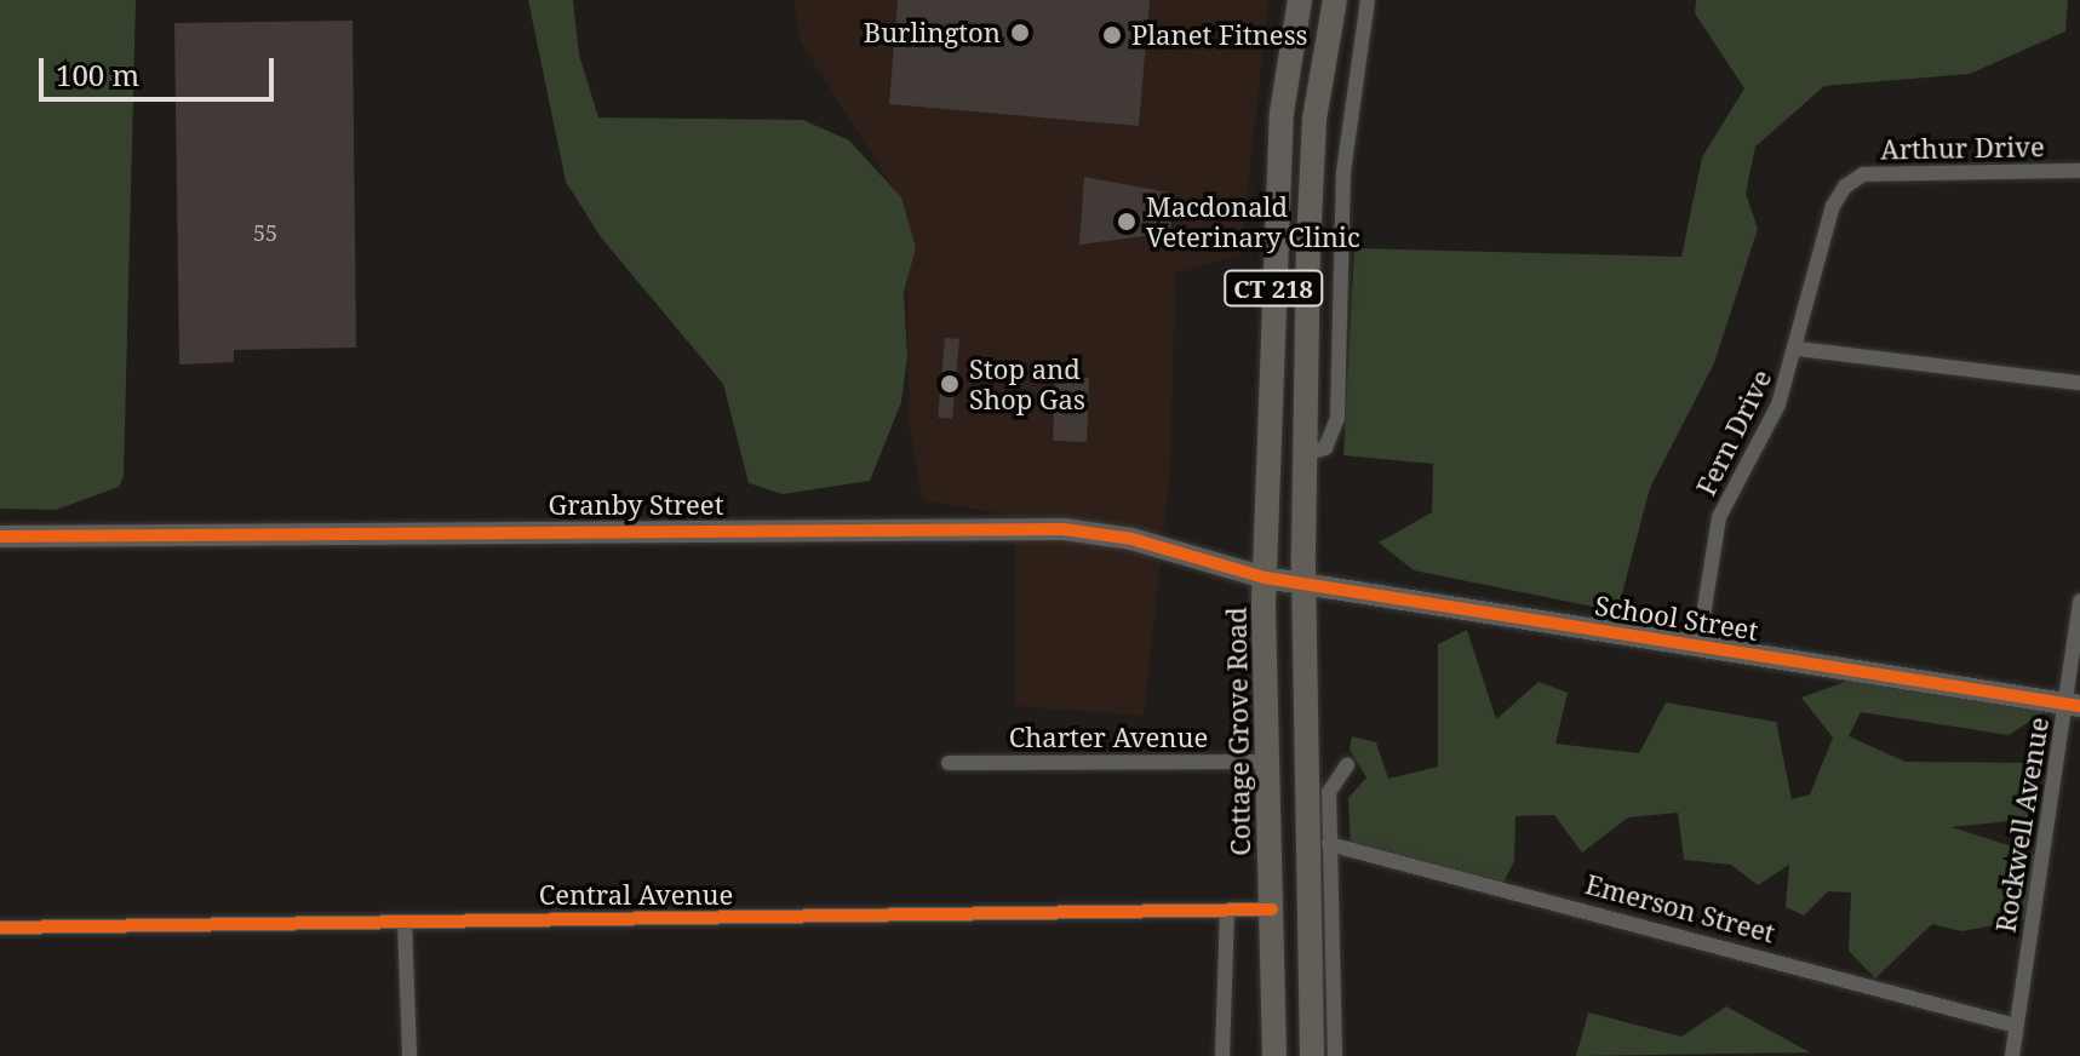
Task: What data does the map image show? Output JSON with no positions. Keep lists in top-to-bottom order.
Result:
{
  "streets": {
    "main road": [
      "CT 218",
      "Granby Street",
      "School Street",
      "Cottage Grove Road"
    ],
    "street": [
      "Arthur Drive",
      "Fern Drive",
      "Charter Avenue",
      "Rockwell Avenue",
      "Central Avenue",
      "Emerson Street"
    ]
  },
  "crossings": [
    ["Arthur Drive", "Fern Drive"],
    ["CT 218", "School Street"],
    ["Fern Drive", "School Street"],
    ["Granby Street", "School Street"],
    ["Granby Street", "Cottage Grove Road"],
    ["School Street", "Cottage Grove Road"],
    ["School Street", "Rockwell Avenue"],
    ["Cottage Grove Road", "Charter Avenue"],
    ["Cottage Grove Road", "Central Avenue"],
    ["Rockwell Avenue", "Emerson Street"]
  ],
  "places": [
    "Burlington",
    "Planet Fitness",
    "Macdonald Veterinary Clinic",
    "Stop and Shop Gas"
  ],
  "house_numbers": ["55"],
  "scale_bar": "100 m"
}
